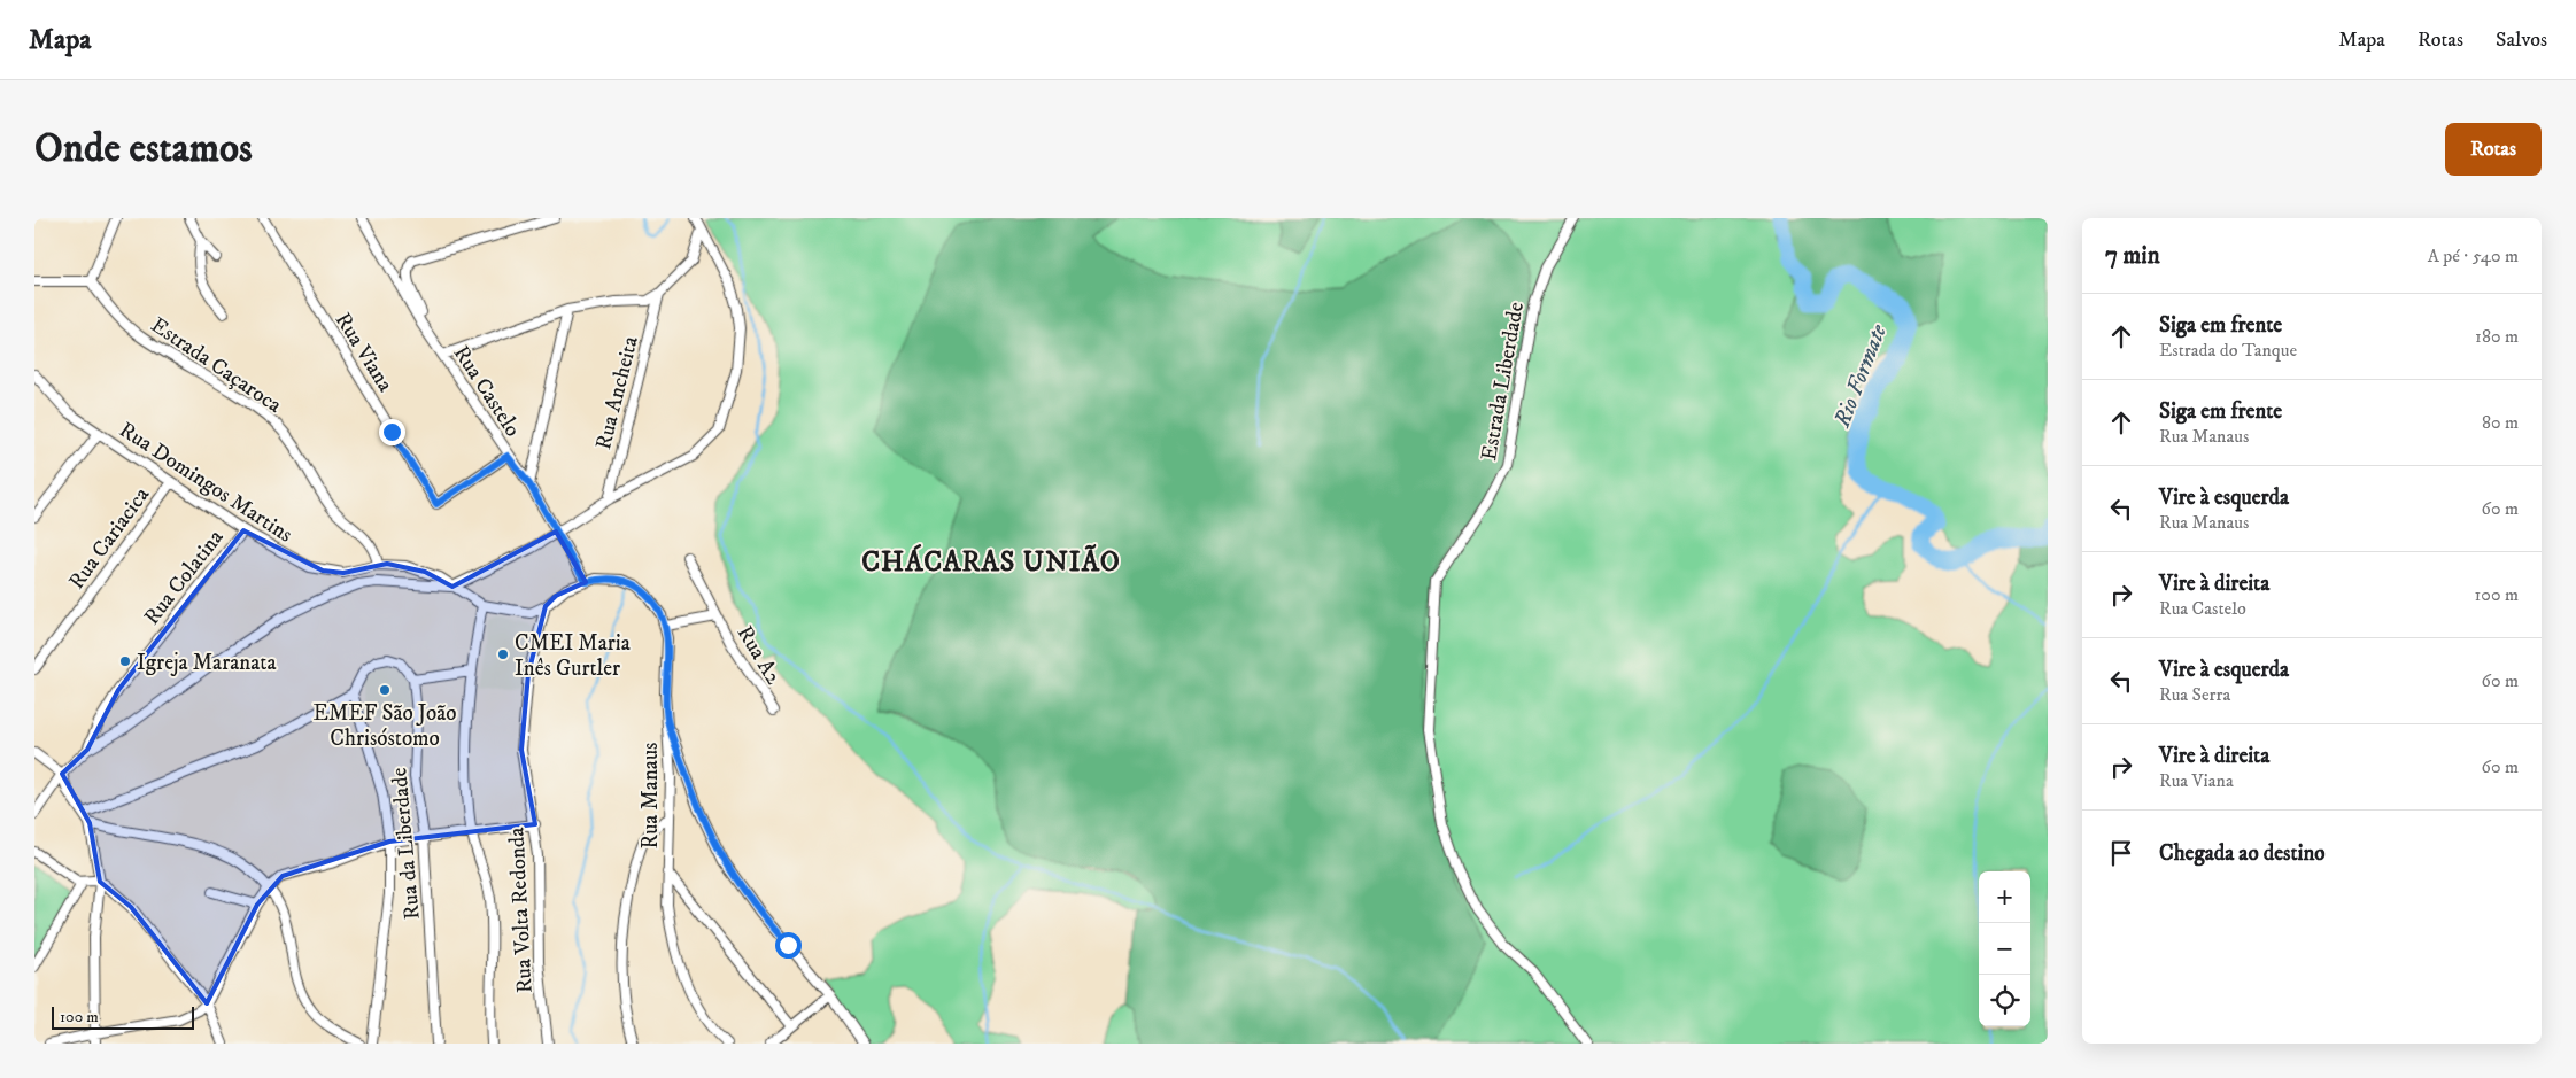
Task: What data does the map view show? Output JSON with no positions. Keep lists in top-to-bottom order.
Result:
{
  "streets": {
    "street": [
      "Rua Viana",
      "Estrada Caçaroca",
      "Estrada Liberdade",
      "Rua Castelo",
      "Rua Ancheita",
      "Rua Domingos Martins",
      "Rua Cariacica",
      "Rua Colatina",
      "Rua A2",
      "Rua Manaus",
      "Rua da Liberdade",
      "Rua Volta Redonda"
    ]
  },
  "crossings": [
    ["Rua Viana", "Rua Castelo"],
    ["Estrada Caçaroca", "Rua Domingos Martins"],
    ["Rua Domingos Martins", "Rua Cariacica"],
    ["Rua Domingos Martins", "Rua Colatina"],
    ["Rua A2", "Rua Manaus"]
  ],
  "districts": ["CHÁCARAS UNIÃO"],
  "water": ["Rio Formate"],
  "places": ["CMEI Maria Inês Gurtler", "Igreja Maranata", "EMEF São João Chrisóstomo"],
  "scale_bar": "100 m",
  "page": {
    "header": "Mapa",
    "nav": ["Mapa", "Rotas", "Salvos"],
    "buttons": "Rotas",
    "title": "Onde estamos",
    "heading": ["7 min", "A pé · 540 m"],
    "list": [
      ["Siga em frente", "Estrada do Tanque", "180 m"],
      ["Siga em frente", "Rua Manaus", "80 m"],
      ["Vire à esquerda", "Rua Manaus", "60 m"],
      ["Vire à direita", "Rua Castelo", "100 m"],
      ["Vire à esquerda", "Rua Serra", "60 m"],
      ["Vire à direita", "Rua Viana", "60 m"],
      "Chegada ao destino"
    ],
    "map_buttons": ["+", "−"],
    "scale": "100 m"
  }
}
